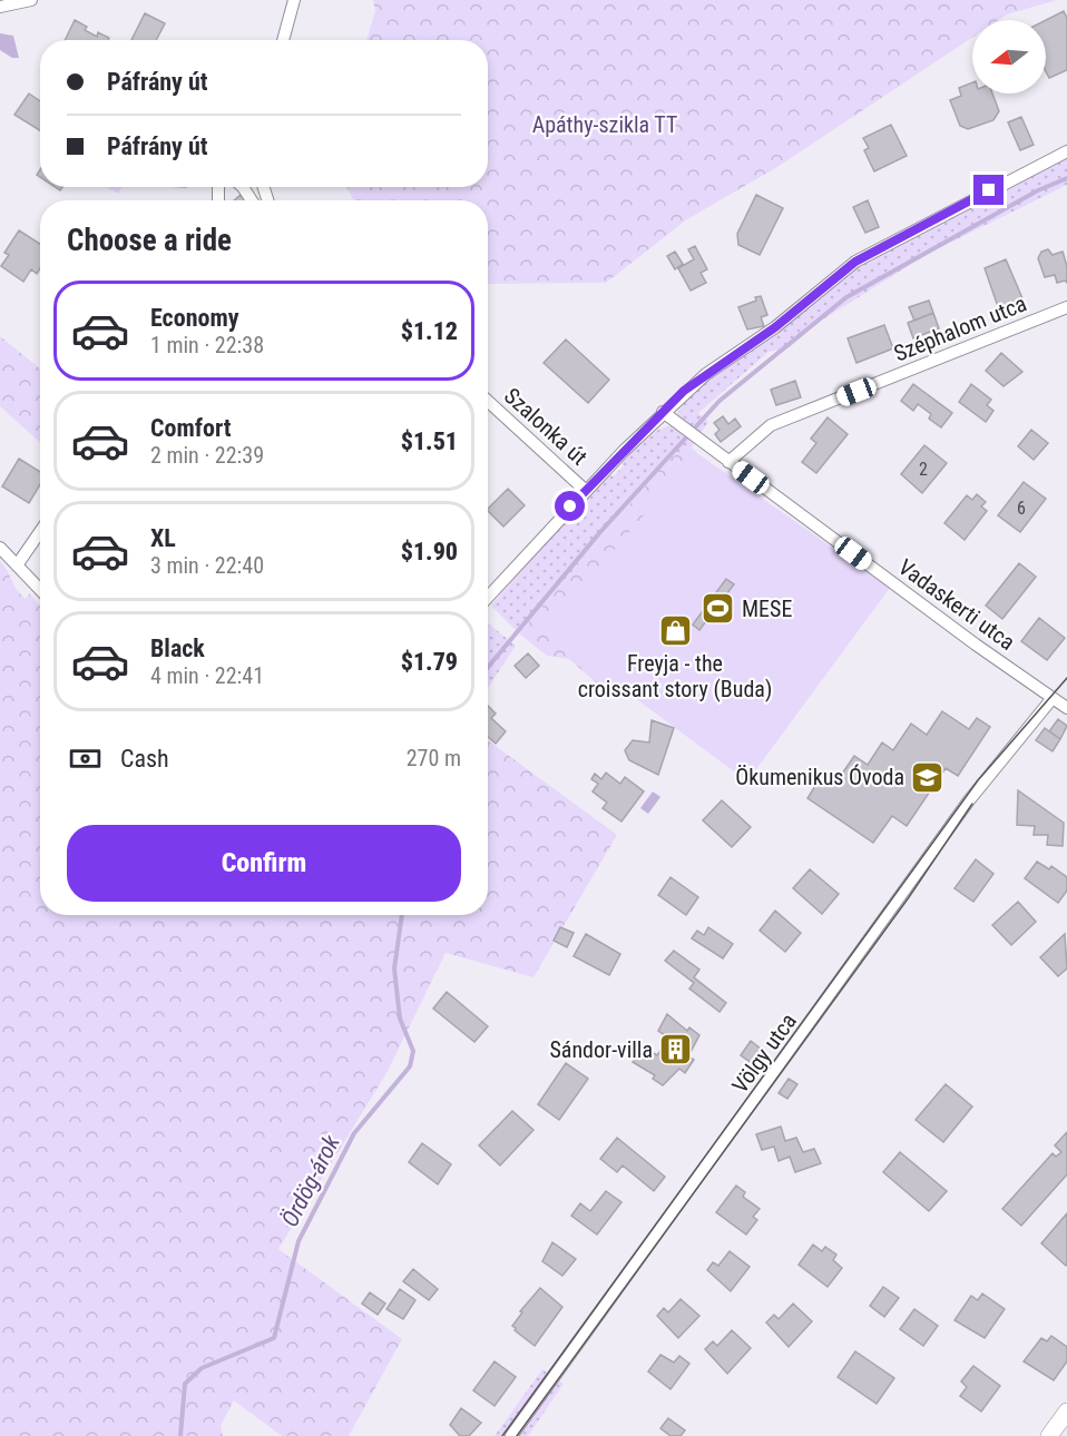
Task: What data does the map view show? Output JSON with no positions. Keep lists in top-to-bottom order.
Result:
{
  "streets": {
    "street": [
      "Széphalom utca",
      "Szalonka út",
      "Vadaskerti utca",
      "Völgy utca"
    ]
  },
  "crossings": [
    ["Széphalom utca", "Vadaskerti utca"],
    ["Vadaskerti utca", "Völgy utca"]
  ],
  "water": ["Ördög-árok"],
  "parks": ["Apáthy-szikla TT"],
  "places": {
    "sports": ["MESE"],
    "shop": ["Freyja - the croissant story (Buda)"],
    "school or university": ["Ökumenikus Óvoda"],
    "building": ["Sándor-villa"]
  },
  "house_numbers": ["2", "6"],
  "north": "left",
  "page": {
    "banner": ["Páfrány út", "Páfrány út"],
    "heading": "Choose a ride",
    "list": [
      {
        "name": "Economy",
        "note": "1 min · 22:38",
        "value": "$1.12"
      },
      {
        "name": "Comfort",
        "note": "2 min · 22:39",
        "value": "$1.51"
      },
      {
        "name": "XL",
        "note": "3 min · 22:40",
        "value": "$1.90"
      },
      {
        "name": "Black",
        "note": "4 min · 22:41",
        "value": "$1.79"
      }
    ],
    "pay": ["Cash", "270 m"],
    "buttons": "Confirm"
  }
}
